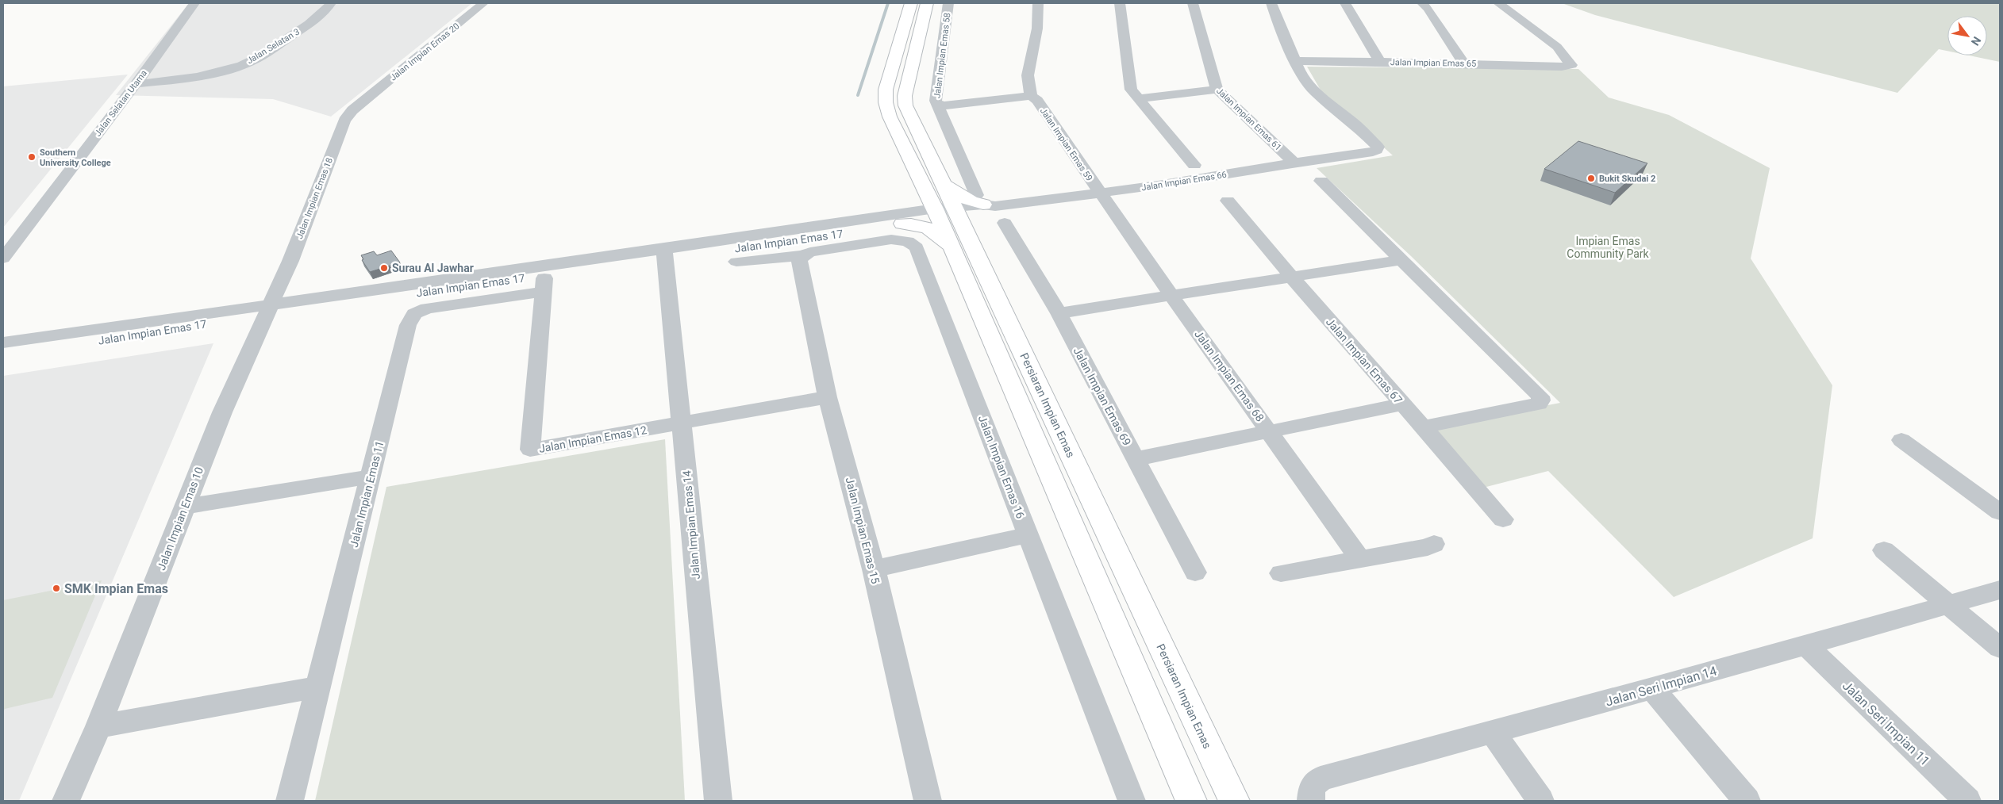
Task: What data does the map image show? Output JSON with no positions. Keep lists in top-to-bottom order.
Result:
{
  "streets": {
    "main road": ["Persiaran Impian Emas"],
    "street": [
      "Jalan Selatan 3",
      "Jalan Impian Emas 20",
      "Jalan Impian Emas 58",
      "Jalan Impian Emas 65",
      "Jalan Selatan Utama",
      "Jalan Impian Emas 61",
      "Jalan Impian Emas 59",
      "Jalan Impian Emas 66",
      "Jalan Impian Emas 18",
      "Jalan Impian Emas 17",
      "Jalan Impian Emas 67",
      "Jalan Impian Emas 68",
      "Jalan Impian Emas 69",
      "Jalan Impian Emas 12",
      "Jalan Impian Emas 16",
      "Jalan Impian Emas 11",
      "Jalan Impian Emas 10",
      "Jalan Impian Emas 14",
      "Jalan Impian Emas 15",
      "Jalan Seri Impian 14",
      "Jalan Seri Impian 11"
    ]
  },
  "crossings": [
    ["Jalan Selatan 3", "Jalan Selatan Utama"],
    ["Jalan Impian Emas 20", "Jalan Impian Emas 18"],
    ["Jalan Impian Emas 58", "Jalan Impian Emas 66"],
    ["Jalan Impian Emas 58", "Jalan Impian Emas 69"],
    ["Jalan Impian Emas 65", "Jalan Impian Emas 66"],
    ["Jalan Impian Emas 61", "Jalan Impian Emas 66"],
    ["Jalan Impian Emas 59", "Jalan Impian Emas 66"],
    ["Jalan Impian Emas 59", "Jalan Impian Emas 68"],
    ["Jalan Impian Emas 66", "Jalan Impian Emas 17"],
    ["Jalan Impian Emas 66", "Jalan Impian Emas 68"],
    ["Jalan Impian Emas 66", "Jalan Impian Emas 69"],
    ["Jalan Impian Emas 66", "Persiaran Impian Emas"],
    ["Jalan Impian Emas 18", "Jalan Impian Emas 17"],
    ["Jalan Impian Emas 18", "Jalan Impian Emas 10"],
    ["Jalan Impian Emas 17", "Persiaran Impian Emas"],
    ["Jalan Impian Emas 17", "Jalan Impian Emas 12"],
    ["Jalan Impian Emas 17", "Jalan Impian Emas 11"],
    ["Jalan Impian Emas 17", "Jalan Impian Emas 10"],
    ["Jalan Impian Emas 17", "Jalan Impian Emas 14"],
    ["Jalan Impian Emas 12", "Jalan Impian Emas 11"],
    ["Jalan Impian Emas 12", "Jalan Impian Emas 14"],
    ["Jalan Impian Emas 12", "Jalan Impian Emas 15"],
    ["Jalan Impian Emas 16", "Jalan Impian Emas 15"],
    ["Jalan Seri Impian 14", "Jalan Seri Impian 11"]
  ],
  "parks": ["Impian Emas Community Park"],
  "places": [
    "Southern University College",
    "Bukit Skudai 2",
    "Surau Al Jawhar",
    "SMK Impian Emas"
  ],
  "north": "bottom right"
}
